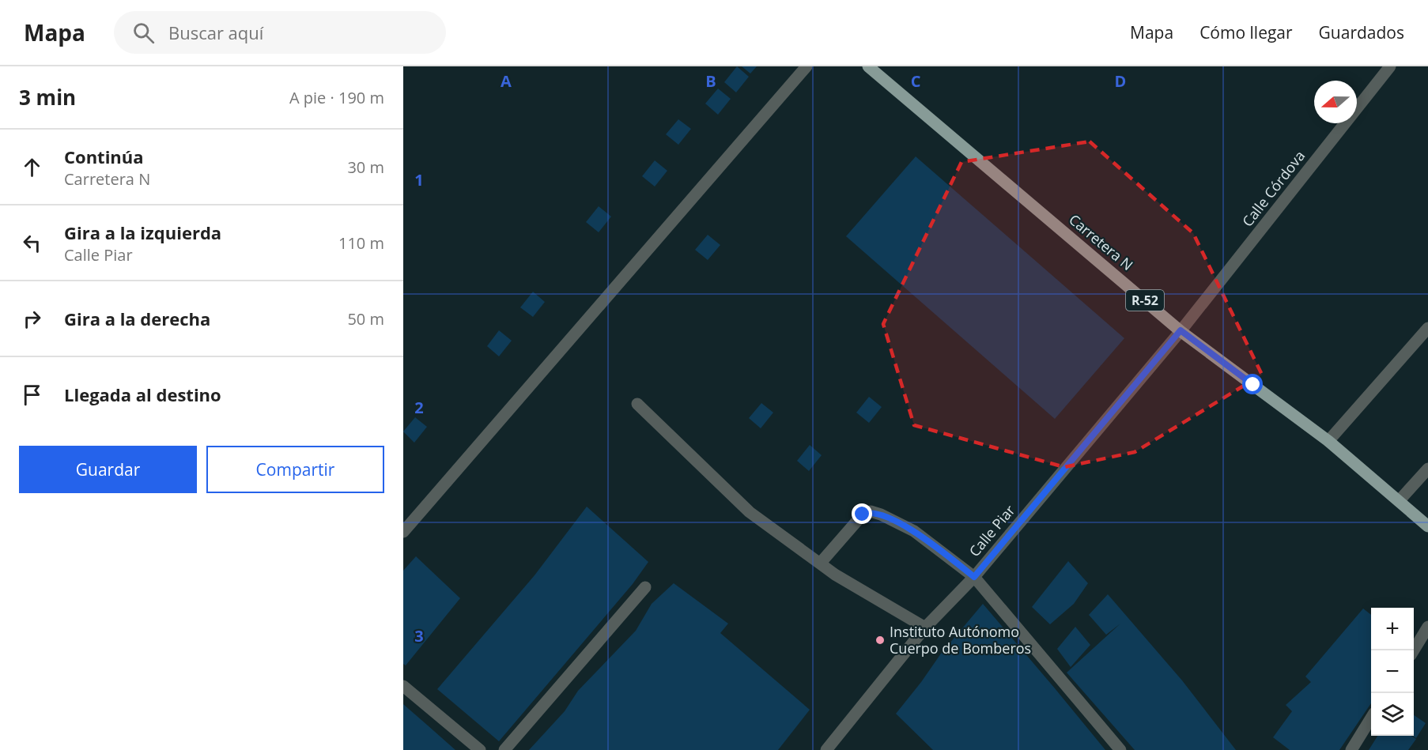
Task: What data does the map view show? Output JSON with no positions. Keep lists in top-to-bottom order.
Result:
{
  "streets": {
    "main road": ["Carretera N", "R-52"],
    "street": ["Calle Córdova", "Calle Piar"]
  },
  "crossings": [
    ["Calle Córdova", "Carretera N"],
    ["Calle Córdova", "Calle Piar"],
    ["Carretera N", "Calle Piar"]
  ],
  "places": ["Instituto Autónomo Cuerpo de Bomberos"],
  "north": "left",
  "page": {
    "header": "Mapa",
    "search": "Buscar aquí",
    "nav": ["Mapa", "Cómo llegar", "Guardados"],
    "heading": ["3 min", "A pie · 190 m"],
    "list": [
      ["Continúa", "Carretera N", "30 m"],
      ["Gira a la izquierda", "Calle Piar", "110 m"],
      ["Gira a la derecha", "50 m"],
      "Llegada al destino"
    ],
    "buttons": ["Guardar", "Compartir"],
    "map_buttons": ["+", "−"]
  },
  "grid": {
    "columns": [
      "A",
      "B",
      "C",
      "D"
    ],
    "rows": ["1", "2", "3"]
  }
}
